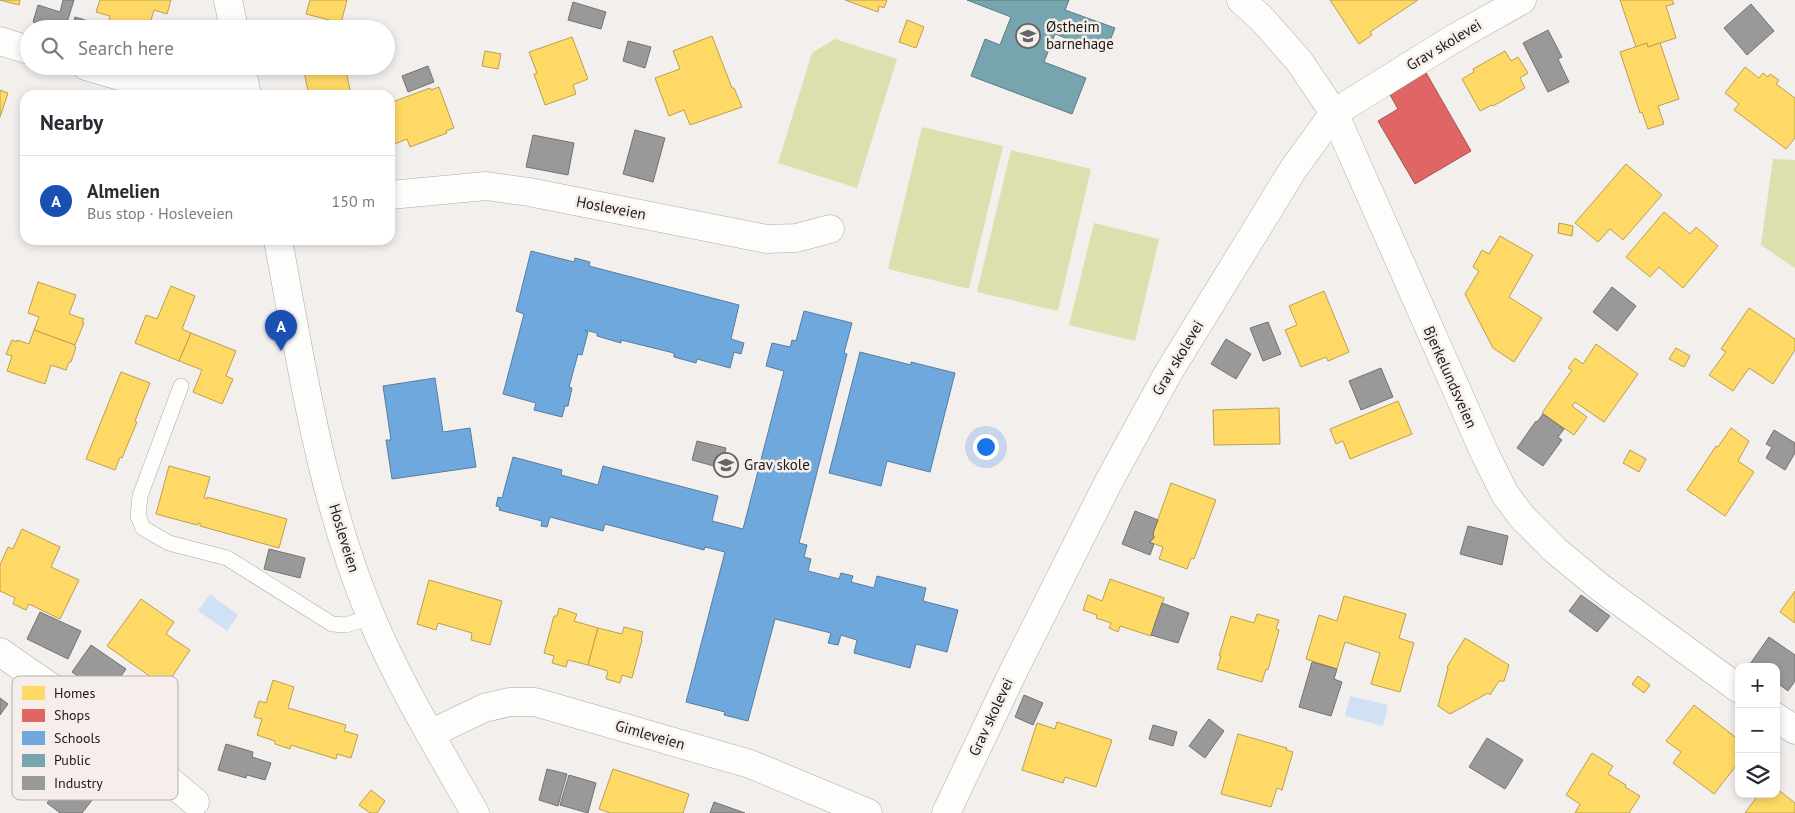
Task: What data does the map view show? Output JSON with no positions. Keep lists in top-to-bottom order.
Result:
{
  "streets": {
    "street": [
      "Grav skolevei",
      "Hosleveien",
      "Bjerkelundsveien",
      "Gimleveien"
    ]
  },
  "crossings": [
    ["Grav skolevei", "Bjerkelundsveien"],
    ["Hosleveien", "Gimleveien"]
  ],
  "places": {
    "school or university": ["Østheim barnehage", "Grav skole"]
  },
  "legend": [
    "Homes",
    "Shops",
    "Schools",
    "Public",
    "Industry"
  ],
  "page": {
    "search": "Search here",
    "heading": "Nearby",
    "list": [
      {
        "mark": "A",
        "name": "Almelien",
        "note": "Bus stop · Hosleveien",
        "value": "150 m"
      }
    ],
    "pins": "A",
    "map_buttons": ["+", "−"]
  }
}
